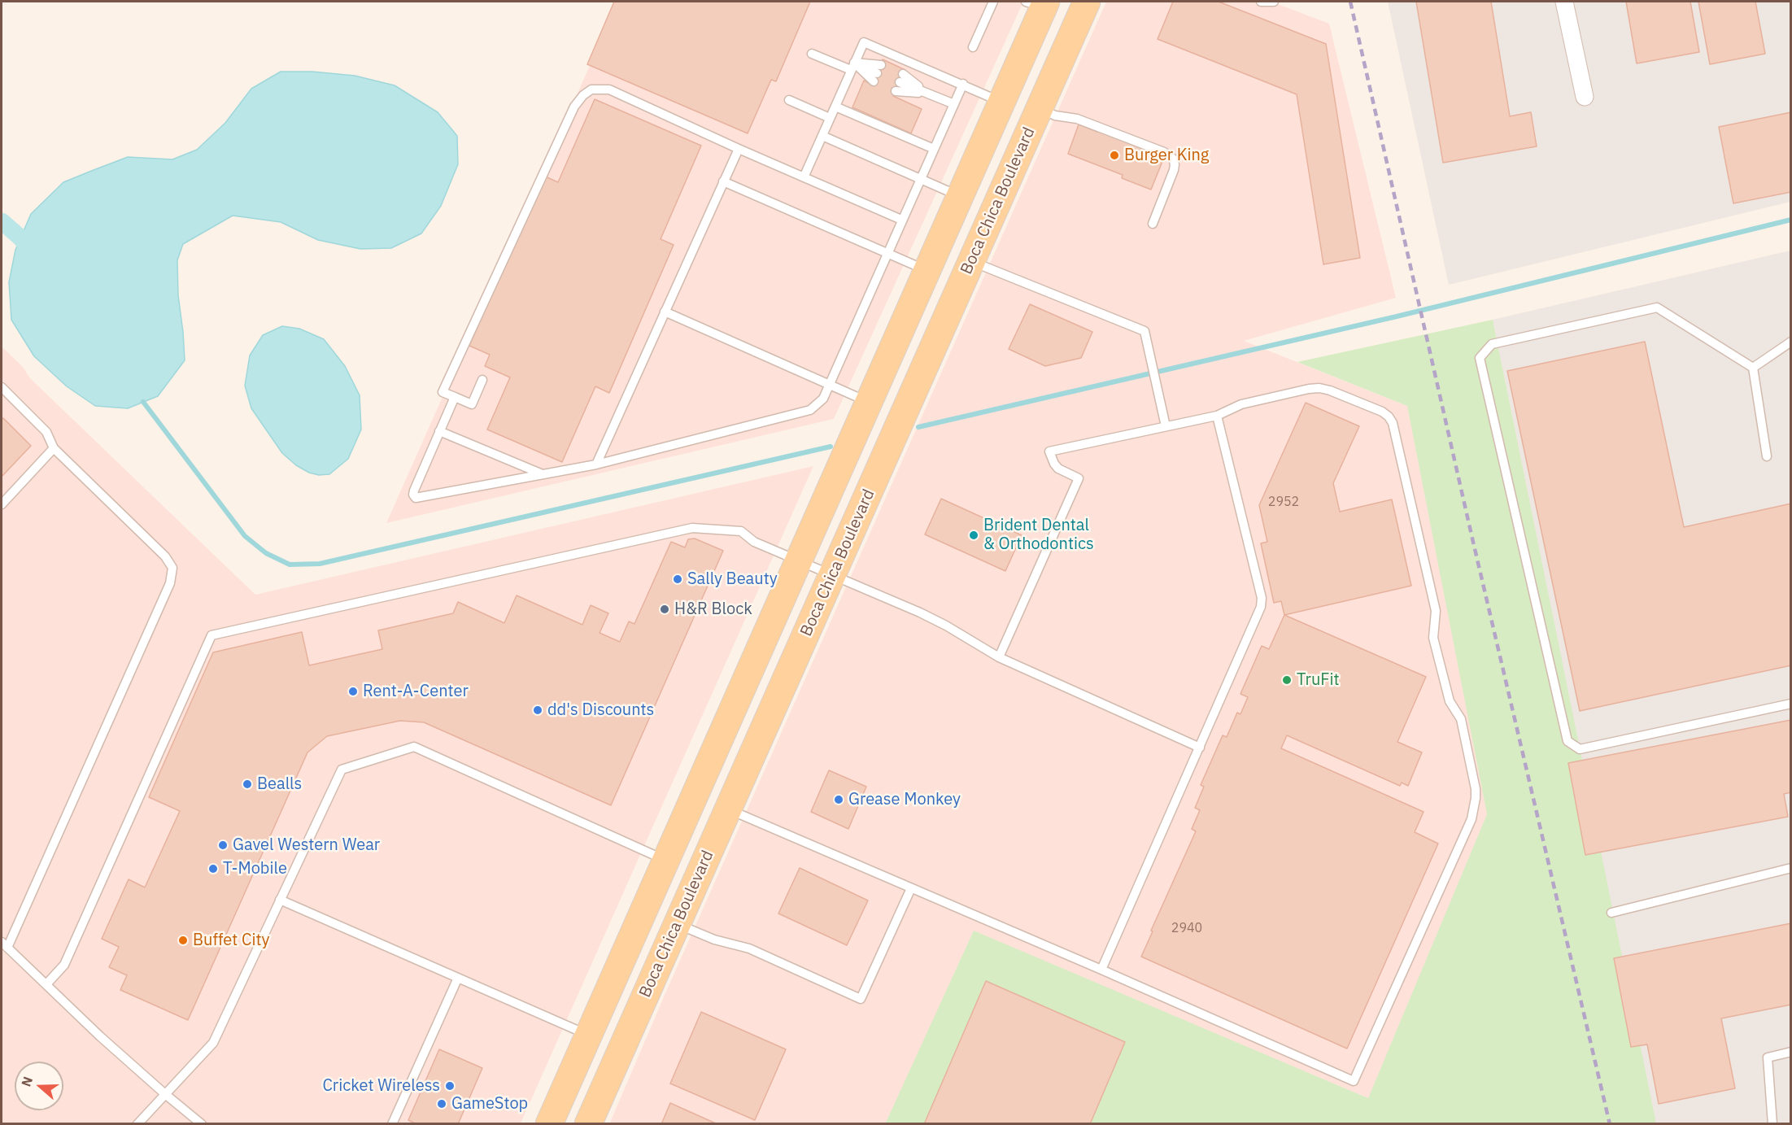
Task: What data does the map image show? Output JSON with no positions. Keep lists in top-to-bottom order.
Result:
{
  "streets": {
    "main road": ["Boca Chica Boulevard"]
  },
  "places": [
    "Burger King",
    "Brident Dental & Orthodontics",
    "Sally Beauty",
    "H&R Block",
    "TruFit",
    "Rent-A-Center",
    "dd's Discounts",
    "Bealls",
    "Grease Monkey",
    "Gavel Western Wear",
    "T-Mobile",
    "Buffet City",
    "Cricket Wireless",
    "GameStop"
  ],
  "house_numbers": ["2952", "2940"],
  "north": "left"
}
